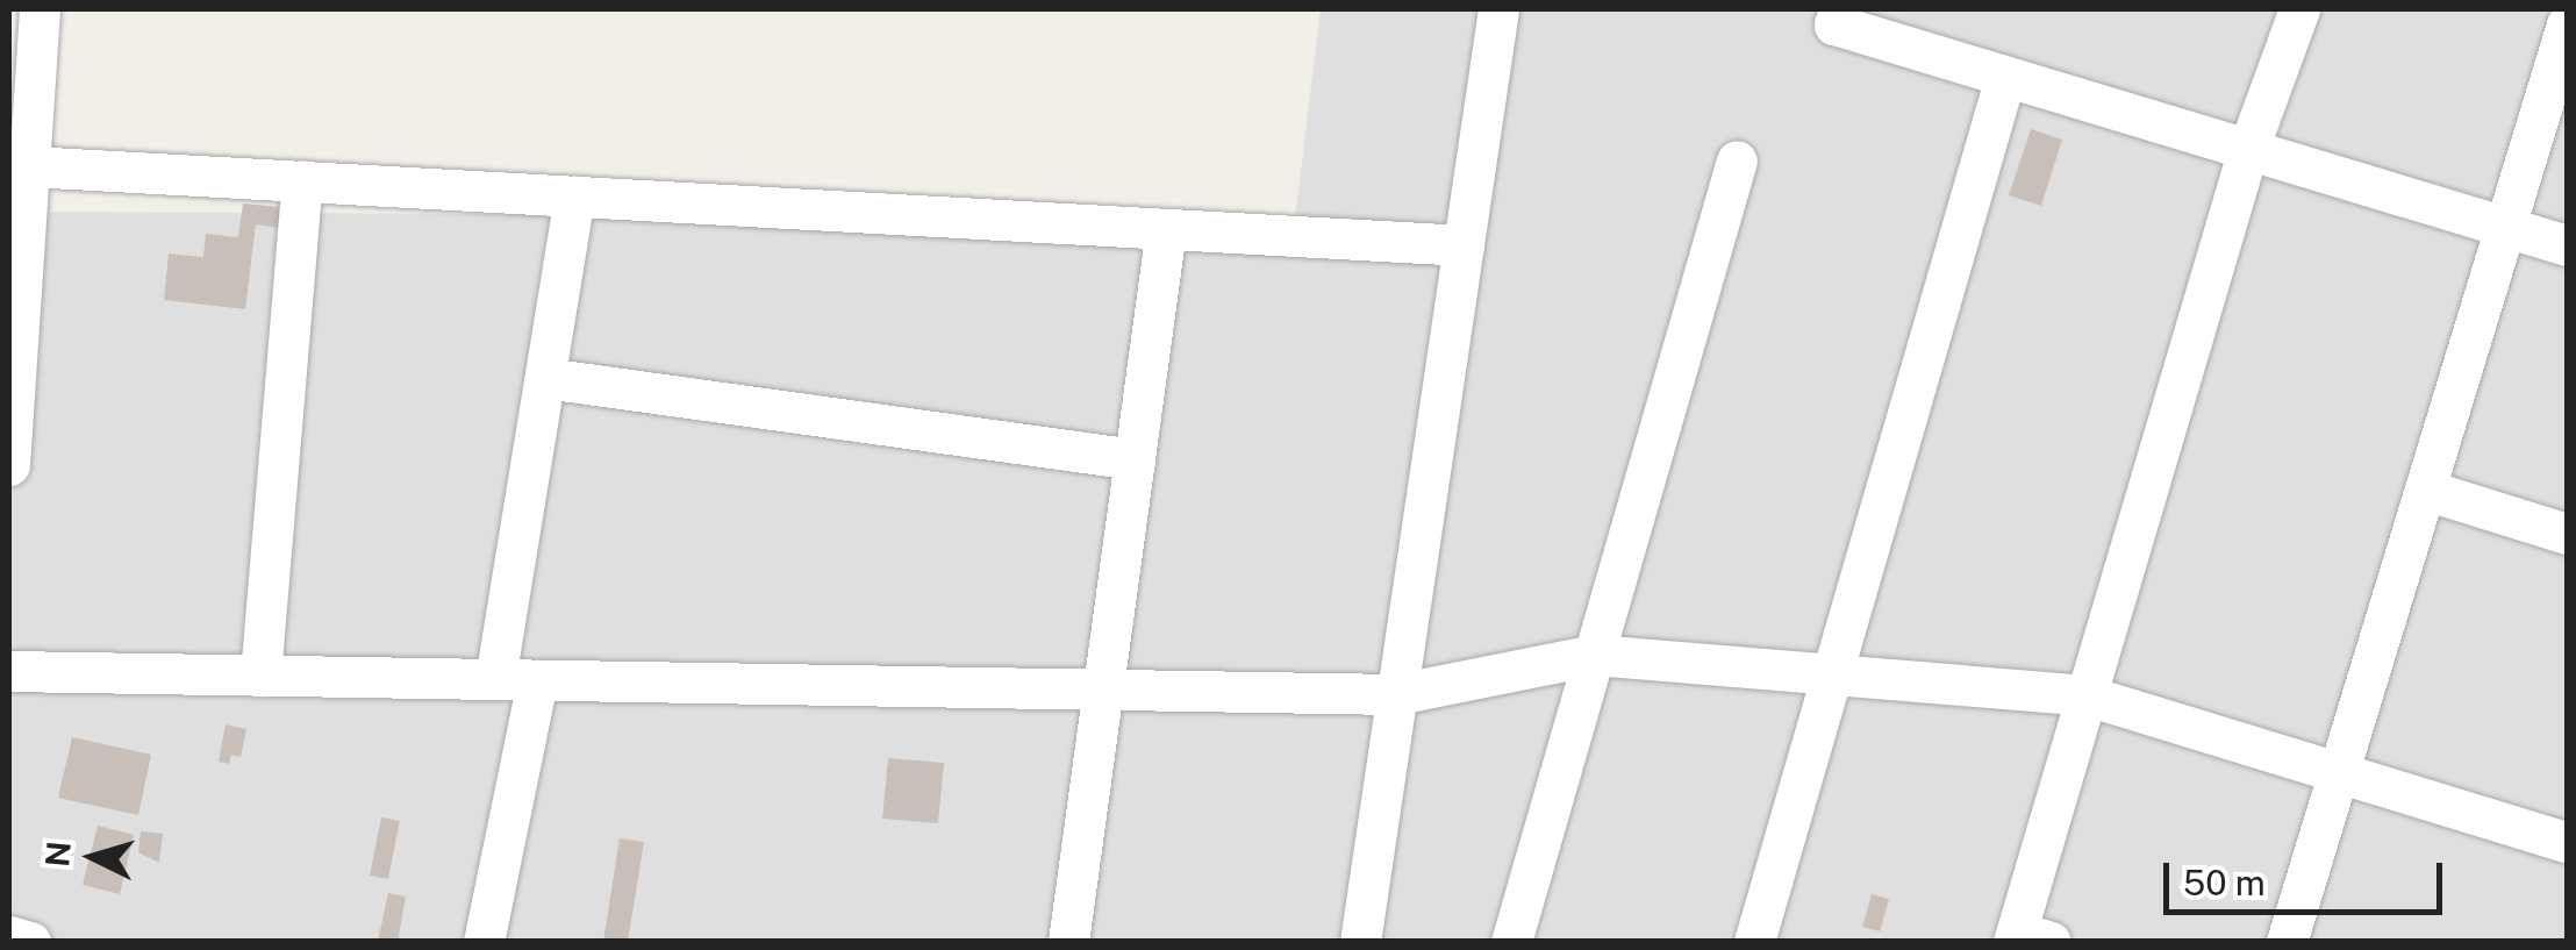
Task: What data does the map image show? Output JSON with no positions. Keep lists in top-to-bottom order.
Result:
{
  "scale_bar": "50 m",
  "north": "left"
}
